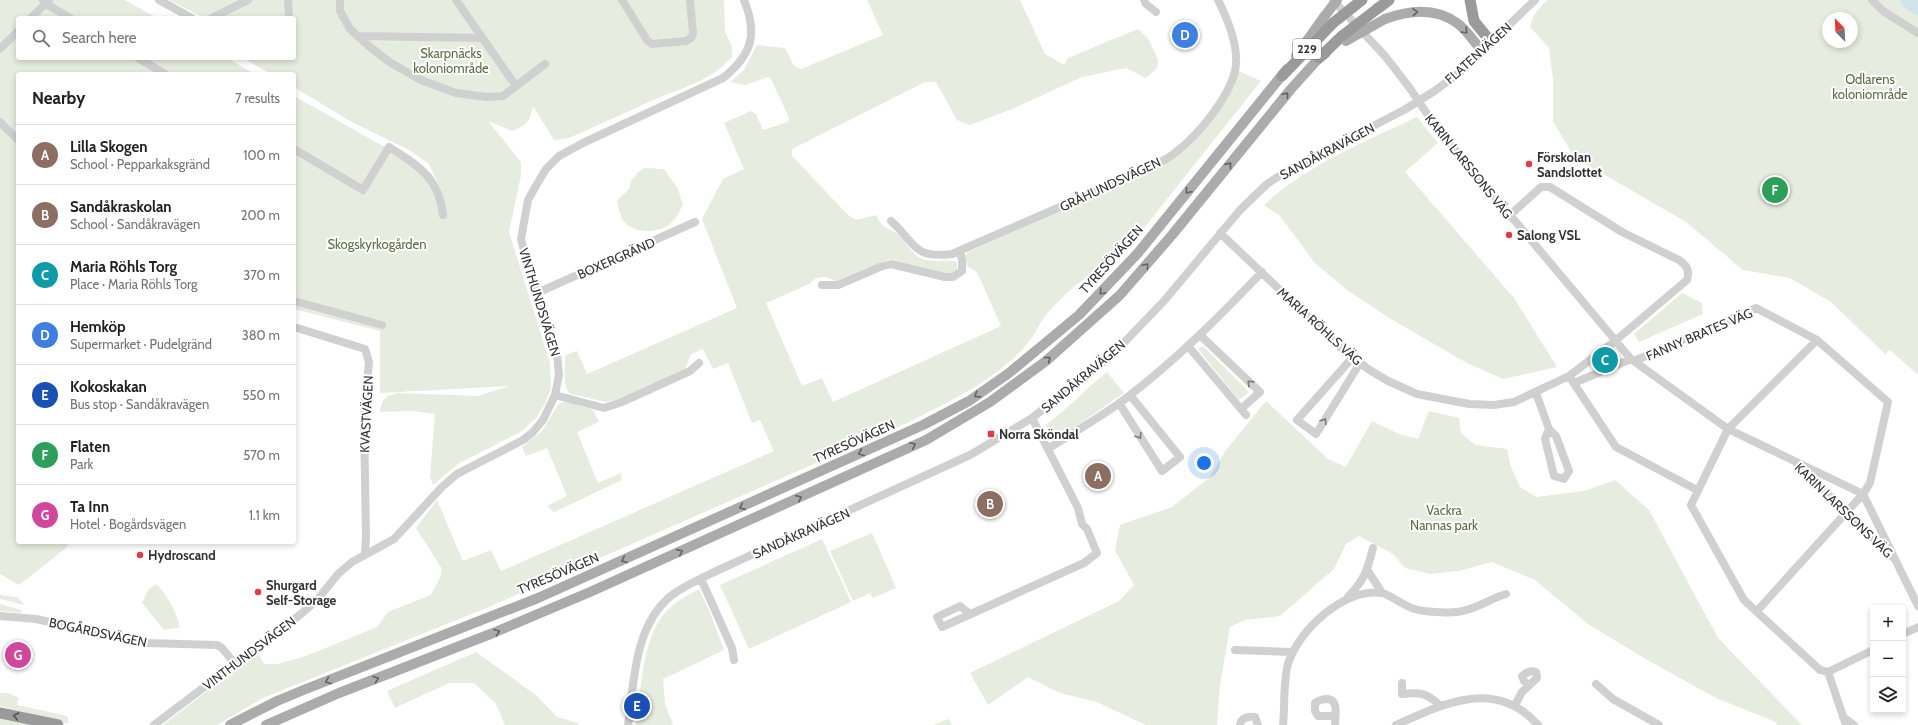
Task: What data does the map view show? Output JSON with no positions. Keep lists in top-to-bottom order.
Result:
{
  "streets": {
    "highway": ["229", "TYRESÖVÄGEN"],
    "street": [
      "FLATENVÄGEN",
      "SANDÅKRAVÄGEN",
      "KARIN LARSSONS VÄG",
      "GRÅHUNDSVÄGEN",
      "BOXERGRÄND",
      "VINTHUNDSVÄGEN",
      "MARIA RÖHLS VÄG",
      "FANNY BRATES VÄG",
      "KVASTVÄGEN",
      "BOGÅRDSVÄGEN"
    ]
  },
  "crossings": [
    ["FLATENVÄGEN", "SANDÅKRAVÄGEN"],
    ["FLATENVÄGEN", "KARIN LARSSONS VÄG"],
    ["SANDÅKRAVÄGEN", "KARIN LARSSONS VÄG"],
    ["SANDÅKRAVÄGEN", "MARIA RÖHLS VÄG"],
    ["KARIN LARSSONS VÄG", "FANNY BRATES VÄG"],
    ["BOXERGRÄND", "VINTHUNDSVÄGEN"],
    ["VINTHUNDSVÄGEN", "KVASTVÄGEN"],
    ["VINTHUNDSVÄGEN", "BOGÅRDSVÄGEN"]
  ],
  "one_way": ["TYRESÖVÄGEN"],
  "parks": [
    "Skarpnäcks koloniområde",
    "Odlarens koloniområde",
    "Skogskyrkogården",
    "Vackra Nannas park"
  ],
  "places": {
    "other": [
      "Förskolan Sandslottet",
      "Salong VSL",
      "Hydroscand",
      "Shurgard Self-Storage"
    ],
    "transit": ["Norra Sköndal"]
  },
  "north": "top left",
  "page": {
    "search": "Search here",
    "pins": [
      "D",
      "F",
      "C",
      "A",
      "B",
      "G",
      "E"
    ],
    "heading": ["Nearby", "7 results"],
    "list": [
      {
        "mark": "A",
        "name": "Lilla Skogen",
        "note": "School · Pepparkaksgränd",
        "value": "100 m"
      },
      {
        "mark": "B",
        "name": "Sandåkraskolan",
        "note": "School · Sandåkravägen",
        "value": "200 m"
      },
      {
        "mark": "C",
        "name": "Maria Röhls Torg",
        "note": "Place · Maria Röhls Torg",
        "value": "370 m"
      },
      {
        "mark": "D",
        "name": "Hemköp",
        "note": "Supermarket · Pudelgränd",
        "value": "380 m"
      },
      {
        "mark": "E",
        "name": "Kokoskakan",
        "note": "Bus stop · Sandåkravägen",
        "value": "550 m"
      },
      {
        "mark": "F",
        "name": "Flaten",
        "note": "Park",
        "value": "570 m"
      },
      {
        "mark": "G",
        "name": "Ta Inn",
        "note": "Hotel · Bogårdsvägen",
        "value": "1.1 km"
      }
    ],
    "map_buttons": ["+", "−"]
  }
}
